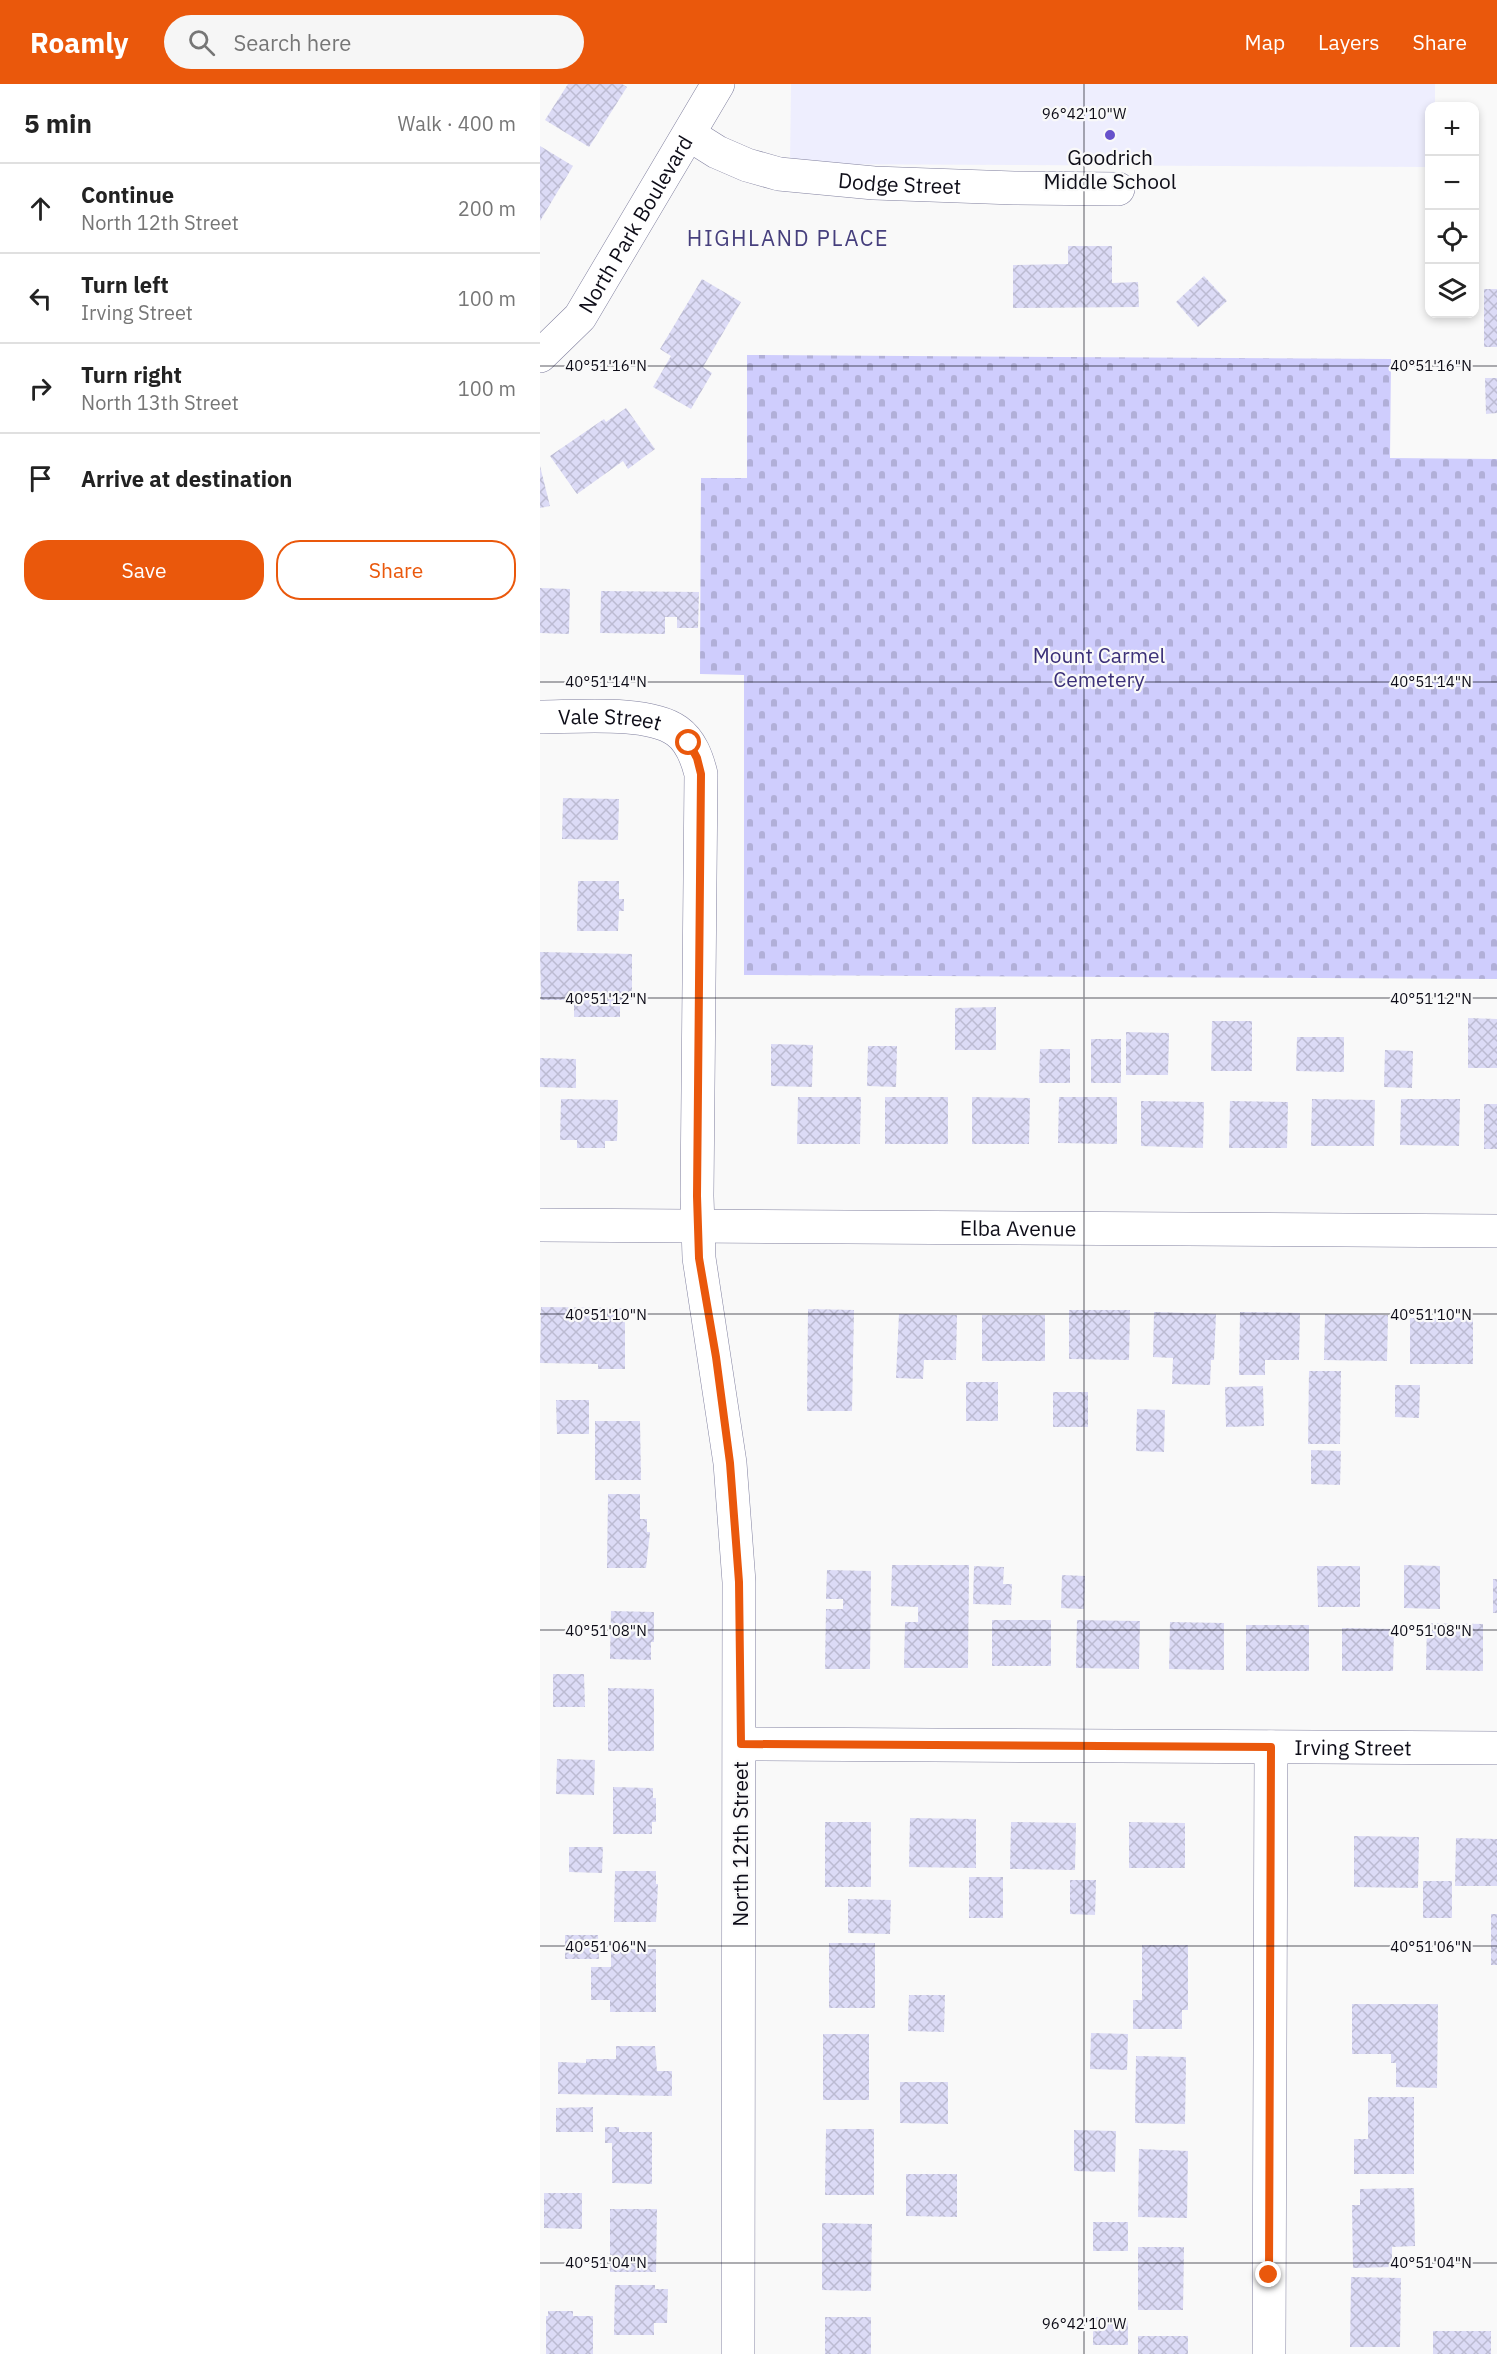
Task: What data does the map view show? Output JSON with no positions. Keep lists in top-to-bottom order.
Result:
{
  "streets": {
    "street": [
      "Dodge Street",
      "North Park Boulevard",
      "Vale Street",
      "Elba Avenue",
      "Irving Street",
      "North 12th Street"
    ]
  },
  "crossings": [
    ["Dodge Street", "North Park Boulevard"],
    ["Vale Street", "North 12th Street"],
    ["Elba Avenue", "North 12th Street"],
    ["Irving Street", "North 12th Street"]
  ],
  "districts": ["HIGHLAND PLACE"],
  "parks": ["Mount Carmel Cemetery"],
  "places": ["Goodrich Middle School"],
  "page": {
    "header": "Roamly",
    "search": "Search here",
    "nav": ["Map", "Layers", "Share"],
    "heading": ["5 min", "Walk · 400 m"],
    "map_buttons": ["+", "−"],
    "list": [
      ["Continue", "North 12th Street", "200 m"],
      ["Turn left", "Irving Street", "100 m"],
      ["Turn right", "North 13th Street", "100 m"],
      "Arrive at destination"
    ],
    "buttons": ["Save", "Share"]
  },
  "coordinates": [
    "96°42'10\"W",
    "40°51'16\"N",
    "40°51'14\"N",
    "40°51'12\"N",
    "40°51'10\"N",
    "40°51'08\"N",
    "40°51'06\"N",
    "40°51'04\"N"
  ]
}
